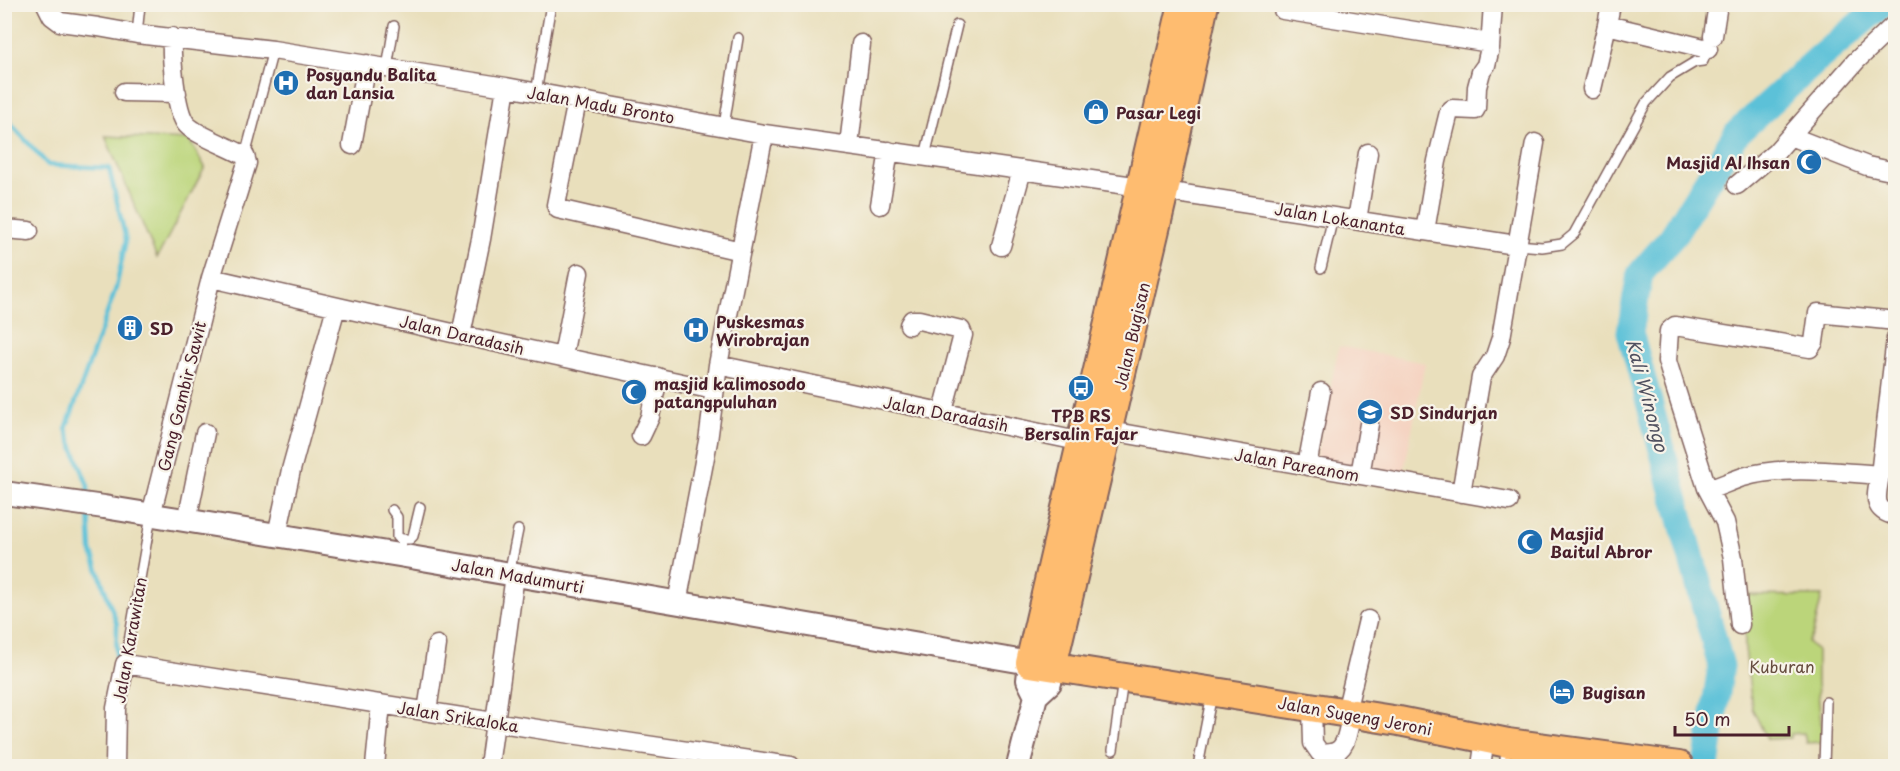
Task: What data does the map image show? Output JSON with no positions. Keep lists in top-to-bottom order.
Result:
{
  "streets": {
    "main road": ["Jalan Bugisan", "Jalan Sugeng Jeroni"],
    "street": [
      "Jalan Madu Bronto",
      "Jalan Lokananta",
      "Jalan Daradasih",
      "Gang Gambir Sawit",
      "Jalan Pareanom",
      "Jalan Madumurti",
      "Jalan Karawitan",
      "Jalan Srikaloka"
    ]
  },
  "crossings": [
    ["Jalan Madu Bronto", "Jalan Lokananta"],
    ["Jalan Madu Bronto", "Jalan Bugisan"],
    ["Jalan Lokananta", "Jalan Bugisan"],
    ["Jalan Daradasih", "Jalan Bugisan"],
    ["Jalan Daradasih", "Gang Gambir Sawit"],
    ["Jalan Daradasih", "Jalan Pareanom"],
    ["Jalan Bugisan", "Jalan Pareanom"],
    ["Jalan Bugisan", "Jalan Madumurti"],
    ["Jalan Bugisan", "Jalan Sugeng Jeroni"],
    ["Gang Gambir Sawit", "Jalan Madumurti"],
    ["Gang Gambir Sawit", "Jalan Karawitan"],
    ["Jalan Madumurti", "Jalan Karawitan"],
    ["Jalan Madumurti", "Jalan Sugeng Jeroni"],
    ["Jalan Karawitan", "Jalan Srikaloka"]
  ],
  "water": ["Kali Winongo"],
  "parks": ["Kuburan"],
  "places": {
    "hospital": ["Posyandu Balita dan Lansia", "Puskesmas Wirobrajan"],
    "shop": ["Pasar Legi"],
    "mosque": ["Masjid Al Ihsan", "masjid kalimosodo patangpuluhan", "Masjid Baitul Abror"],
    "building": ["SD"],
    "bus stop": ["TPB RS Bersalin Fajar"],
    "school or university": ["SD Sindurjan"],
    "hotel": ["Bugisan"]
  },
  "scale_bar": "50 m"
}
